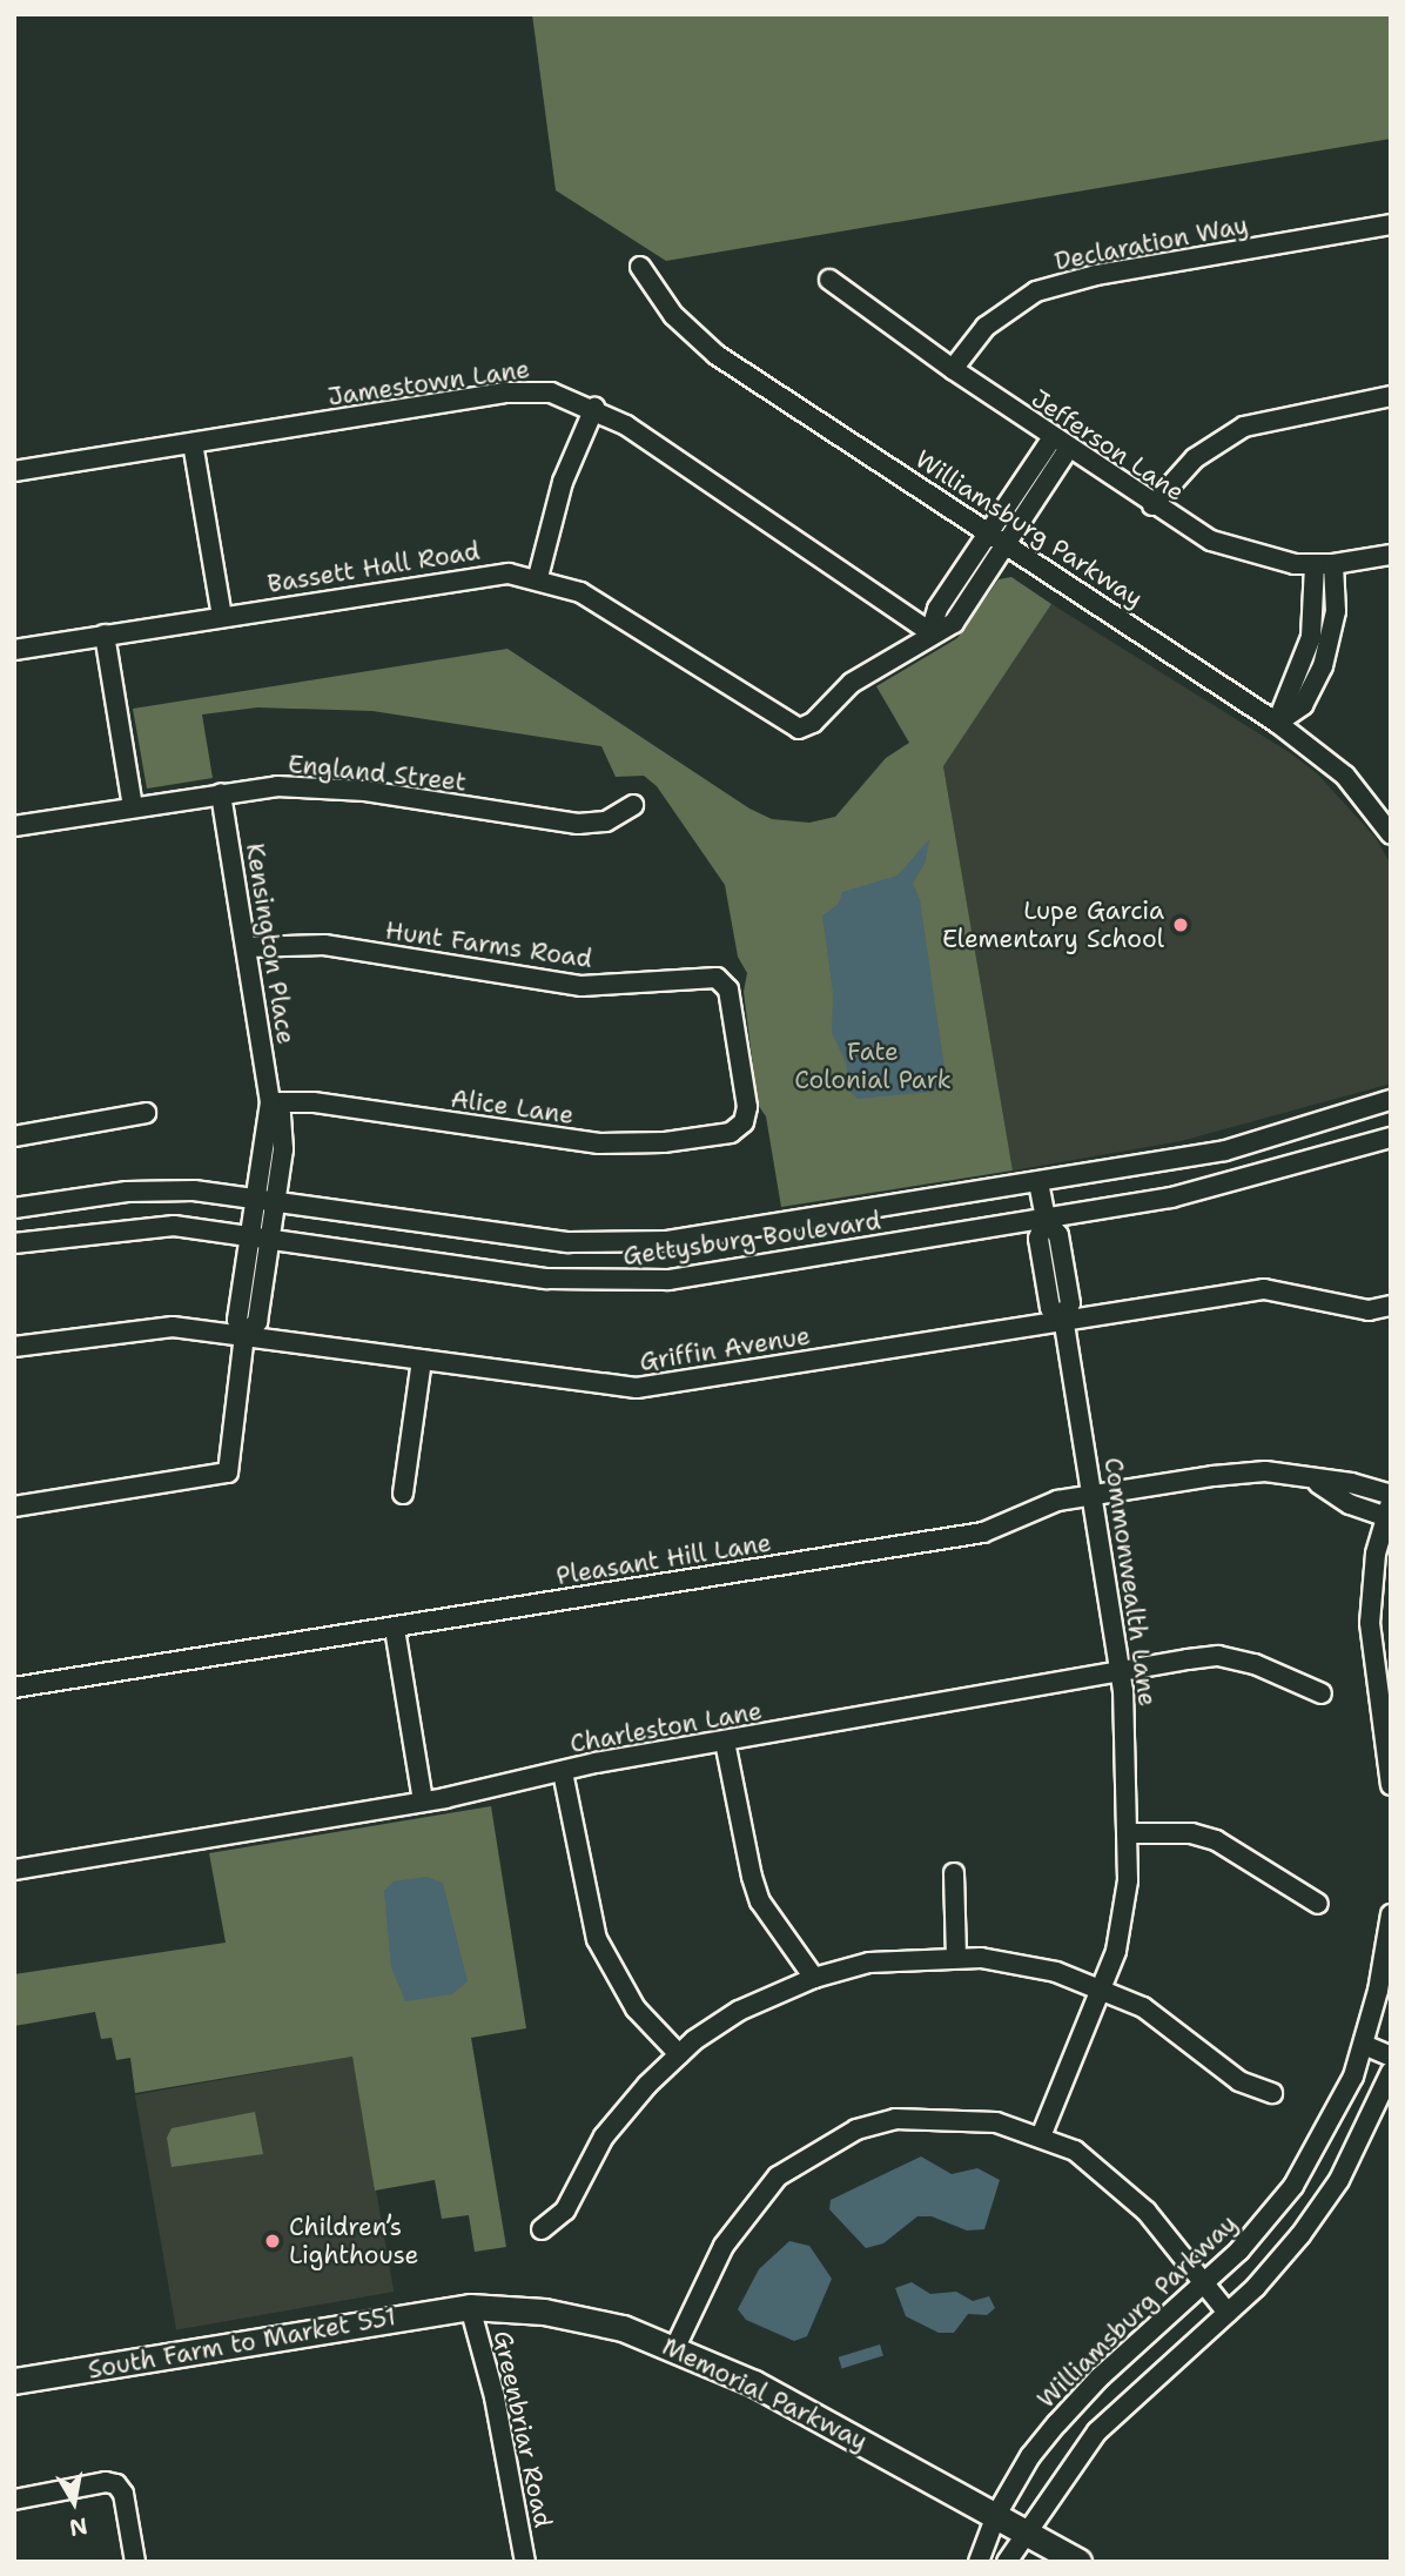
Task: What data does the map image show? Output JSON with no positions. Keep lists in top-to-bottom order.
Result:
{
  "streets": {
    "main road": ["South Farm to Market 551", "Memorial Parkway"],
    "street": [
      "Declaration Way",
      "Jamestown Lane",
      "Jefferson Lane",
      "Williamsburg Parkway",
      "Bassett Hall Road",
      "England Street",
      "Kensington Place",
      "Hunt Farms Road",
      "Alice Lane",
      "Gettysburg Boulevard",
      "Griffin Avenue",
      "Pleasant Hill Lane",
      "Commonwealth Lane",
      "Charleston Lane",
      "Greenbriar Road"
    ]
  },
  "crossings": [
    ["Declaration Way", "Jefferson Lane"],
    ["Jamestown Lane", "Bassett Hall Road"],
    ["Williamsburg Parkway", "Memorial Parkway"],
    ["England Street", "Kensington Place"],
    ["Kensington Place", "Hunt Farms Road"],
    ["Kensington Place", "Alice Lane"],
    ["Kensington Place", "Gettysburg Boulevard"],
    ["Kensington Place", "Griffin Avenue"],
    ["Hunt Farms Road", "Alice Lane"],
    ["Gettysburg Boulevard", "Commonwealth Lane"],
    ["Griffin Avenue", "Commonwealth Lane"],
    ["Pleasant Hill Lane", "Commonwealth Lane"],
    ["Commonwealth Lane", "Charleston Lane"],
    ["South Farm to Market 551", "Memorial Parkway"],
    ["South Farm to Market 551", "Greenbriar Road"],
    ["Memorial Parkway", "Greenbriar Road"]
  ],
  "parks": ["Fate Colonial Park"],
  "places": ["Lupe Garcia Elementary School", "Children’s Lighthouse"],
  "north": "bottom"
}
